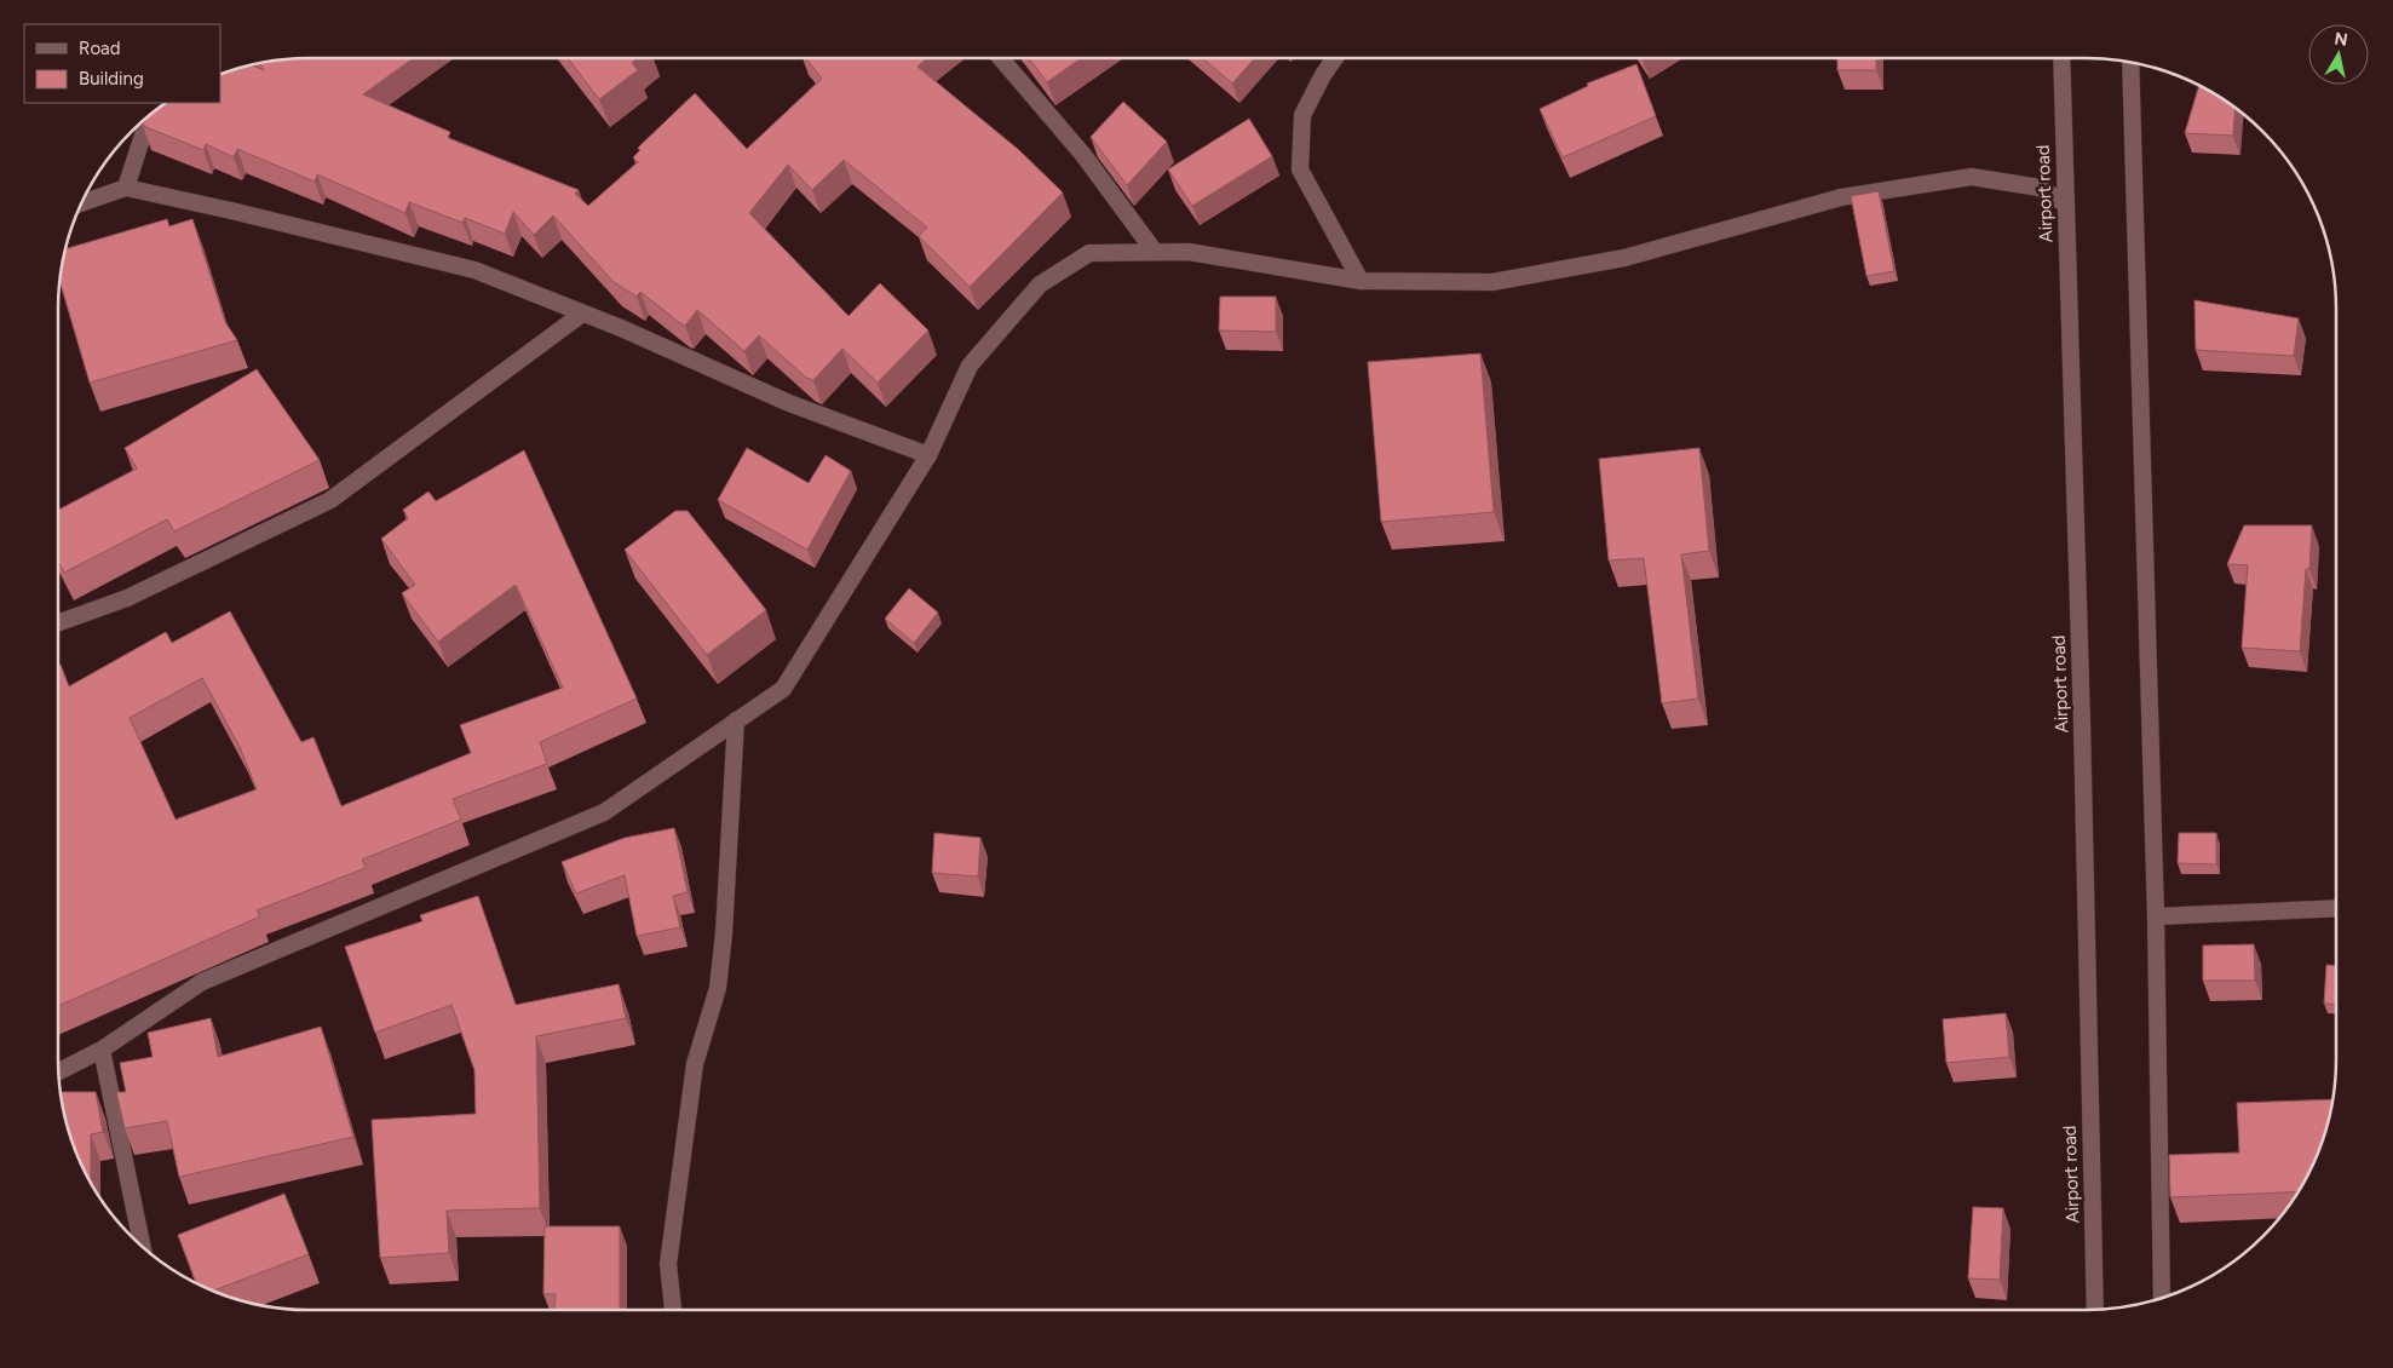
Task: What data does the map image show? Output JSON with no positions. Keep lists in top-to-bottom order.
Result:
{
  "streets": {
    "street": ["Airport road"]
  },
  "legend": ["Road", "Building"],
  "north": "top"
}
